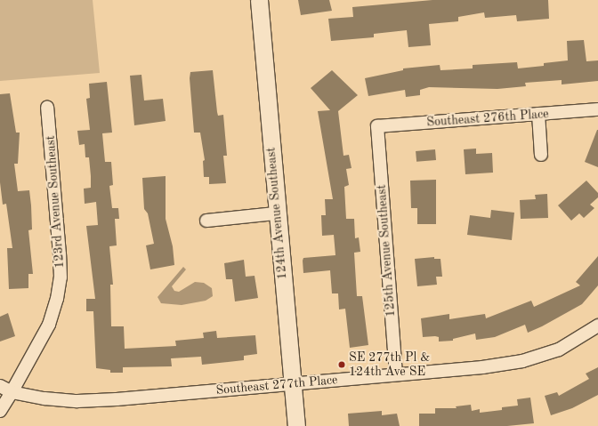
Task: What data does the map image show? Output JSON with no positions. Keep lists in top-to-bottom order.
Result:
{
  "streets": {
    "street": [
      "Southeast 276th Place",
      "123rd Avenue Southeast",
      "124th Avenue Southeast",
      "125th Avenue Southeast",
      "Southeast 277th Place"
    ]
  },
  "crossings": [
    ["Southeast 276th Place", "125th Avenue Southeast"],
    ["123rd Avenue Southeast", "Southeast 277th Place"],
    ["124th Avenue Southeast", "Southeast 277th Place"],
    ["125th Avenue Southeast", "Southeast 277th Place"]
  ],
  "places": ["SE 277th Pl & 124th Ave SE"]
}
